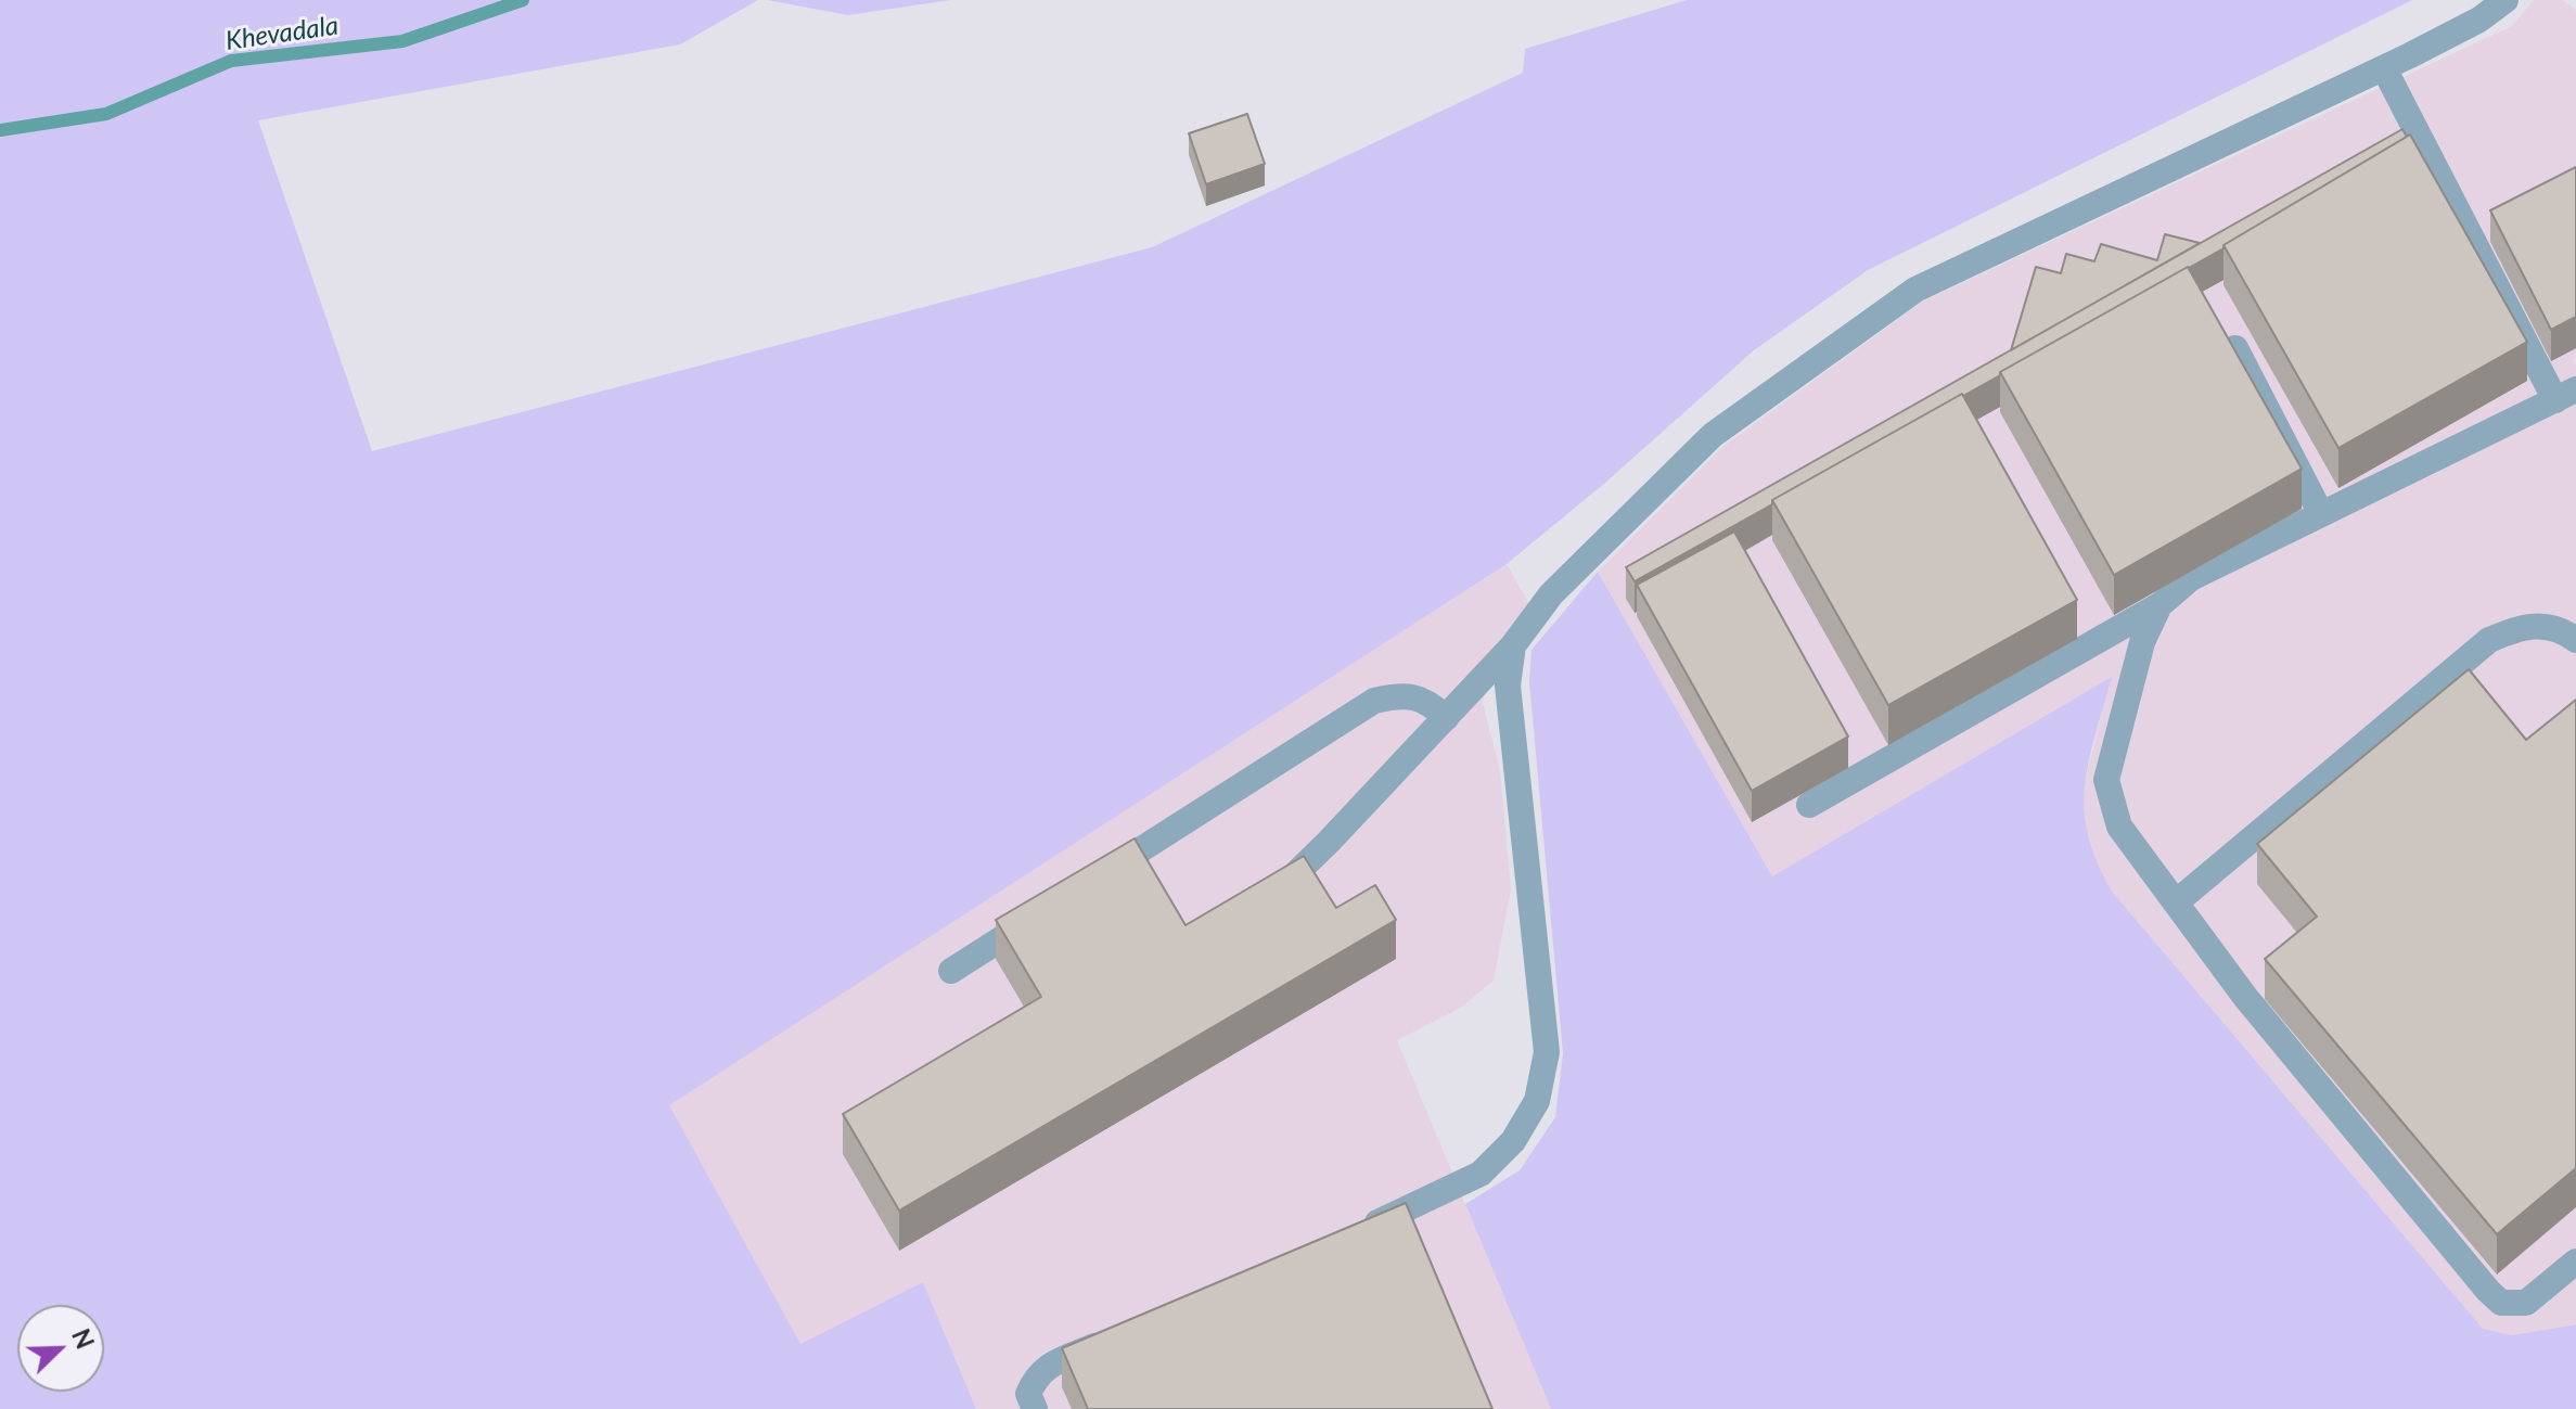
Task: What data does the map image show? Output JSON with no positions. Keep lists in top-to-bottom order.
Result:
{
  "water": ["Khevadala"],
  "north": "top right"
}
